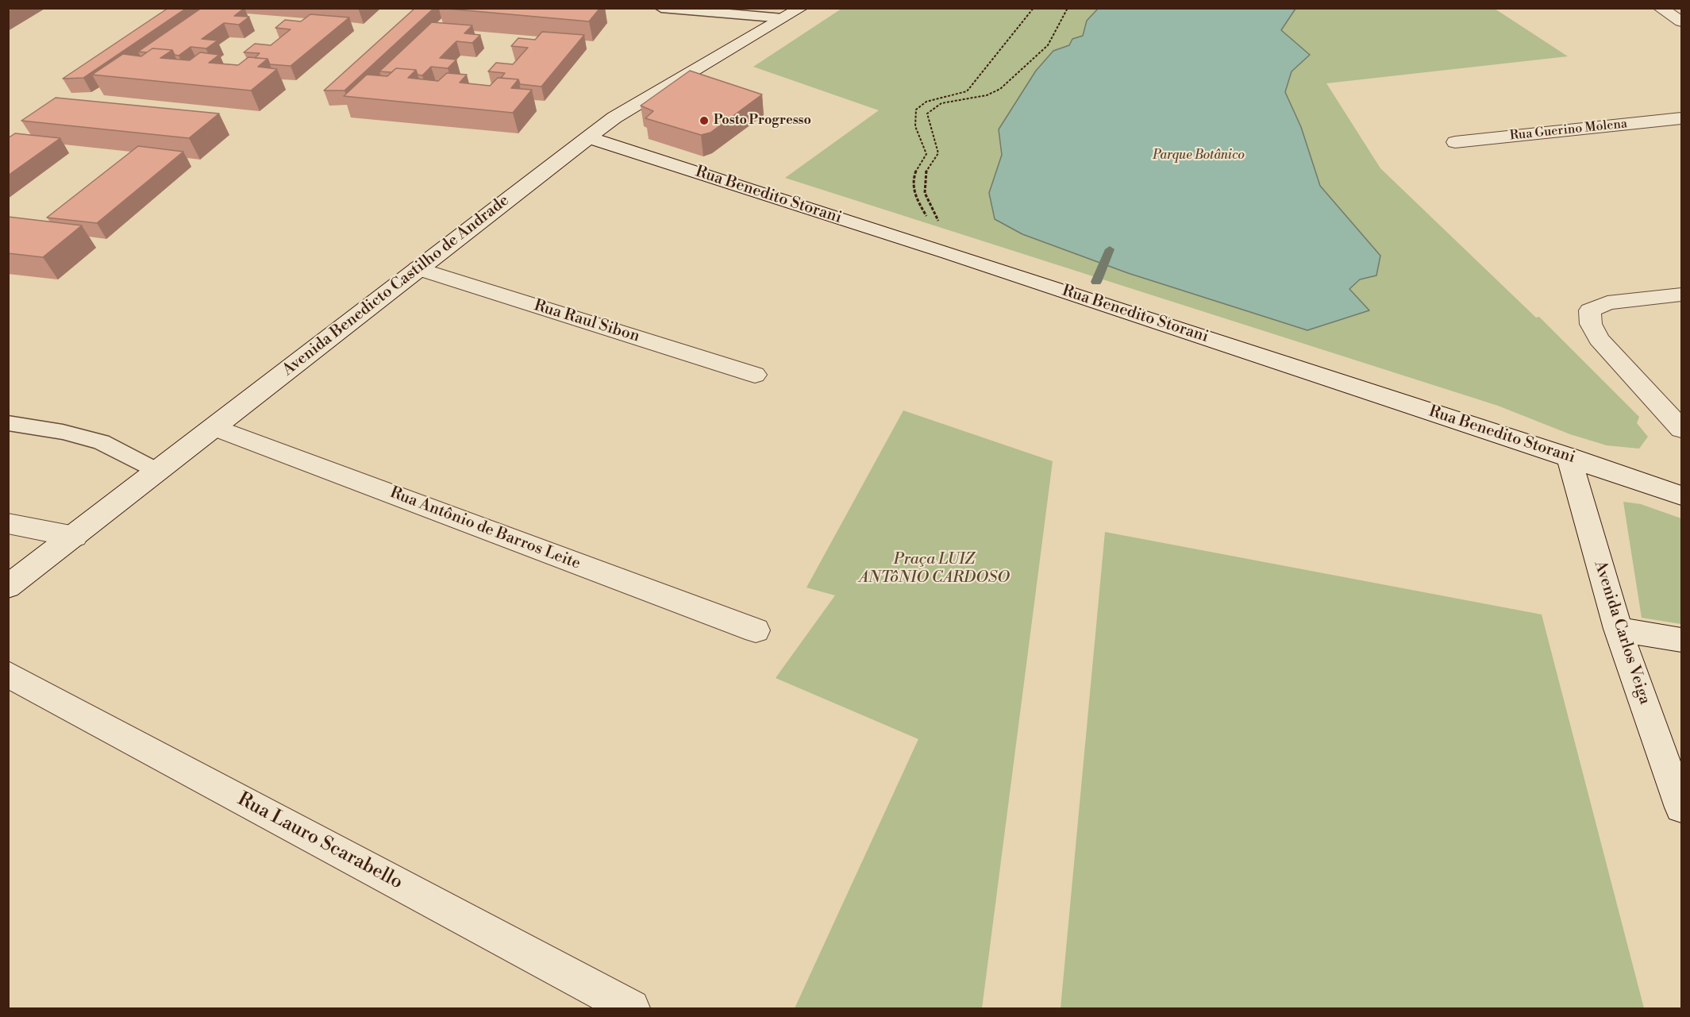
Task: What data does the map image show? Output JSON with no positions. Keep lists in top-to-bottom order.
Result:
{
  "streets": {
    "main road": [
      "Rua Guerino Molena",
      "Rua Benedito Storani",
      "Avenida Benedicto Castilho de Andrade",
      "Rua Raul Sibon",
      "Rua Antônio de Barros Leite",
      "Avenida Carlos Veiga",
      "Rua Lauro Scarabello"
    ]
  },
  "crossings": [
    ["Rua Benedito Storani", "Avenida Benedicto Castilho de Andrade"],
    ["Rua Benedito Storani", "Avenida Carlos Veiga"],
    ["Avenida Benedicto Castilho de Andrade", "Rua Raul Sibon"],
    ["Avenida Benedicto Castilho de Andrade", "Rua Antônio de Barros Leite"]
  ],
  "parks": ["Parque Botânico", "Praça LUIZ ANTôNIO CARDOSO"],
  "places": ["Posto Progresso"]
}
